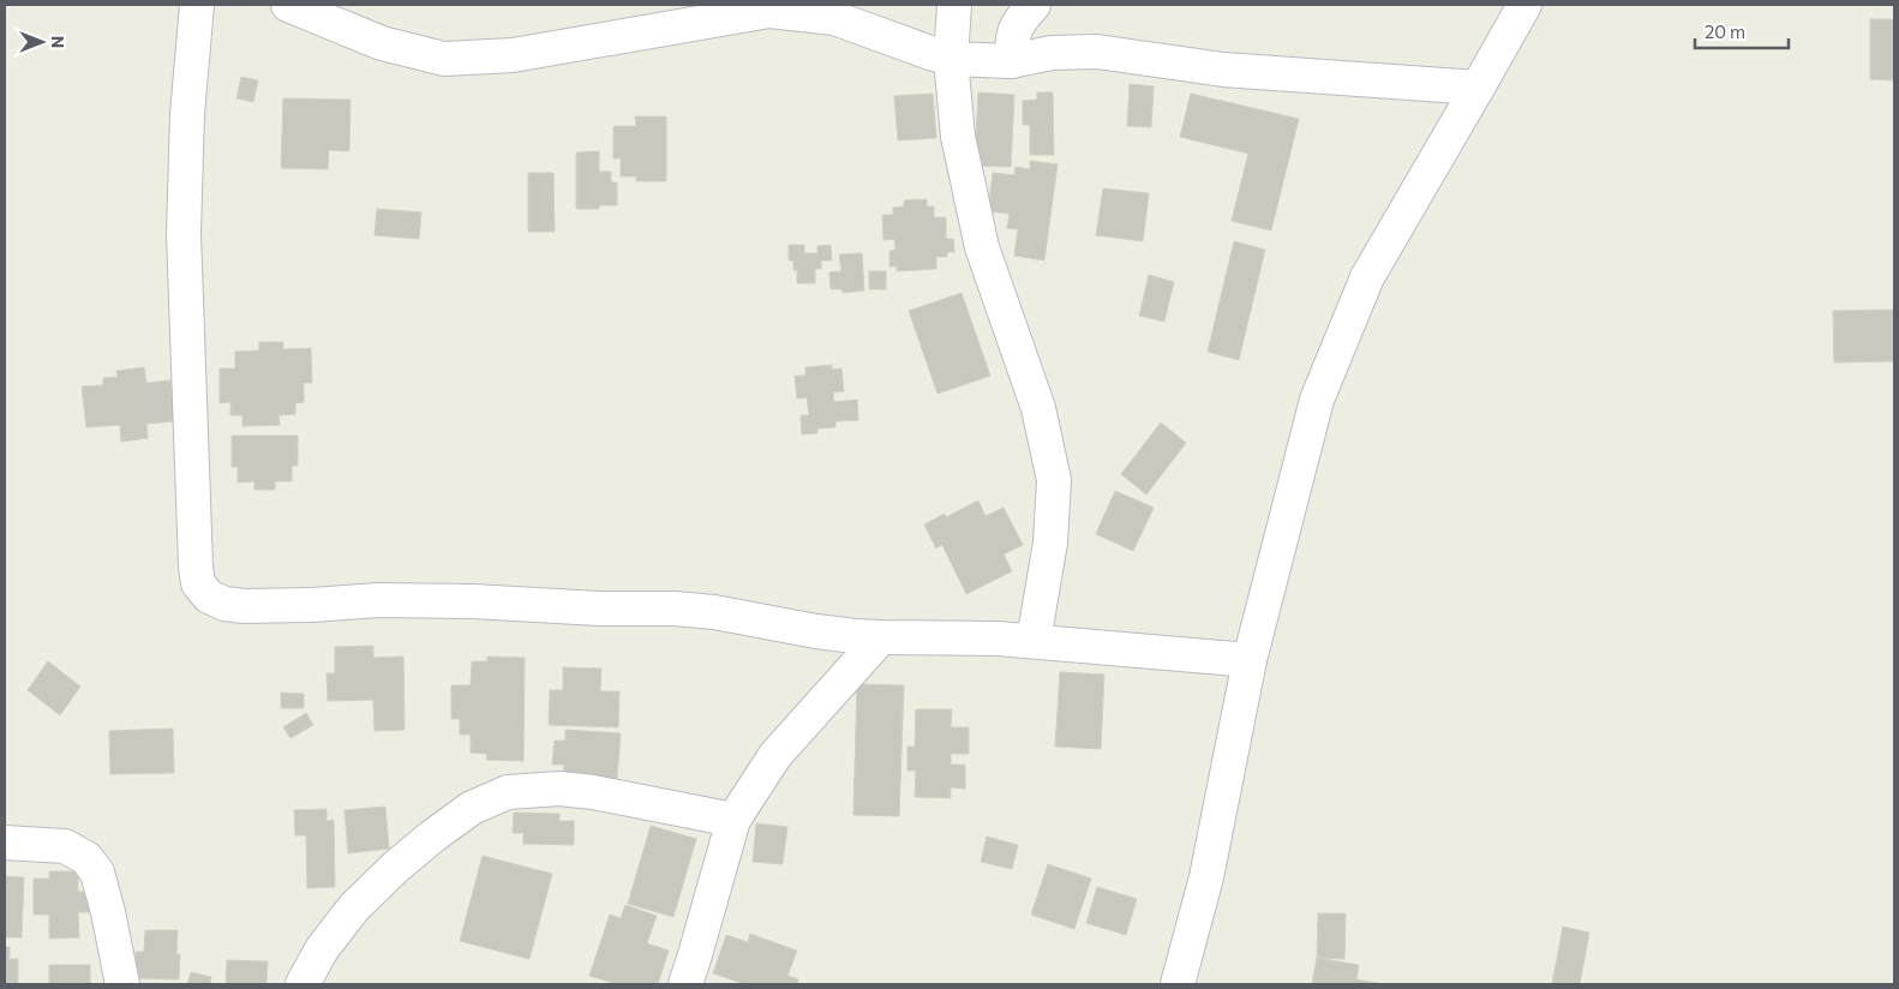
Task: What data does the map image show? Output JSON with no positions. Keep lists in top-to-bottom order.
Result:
{
  "scale_bar": "20 m",
  "north": "right"
}
